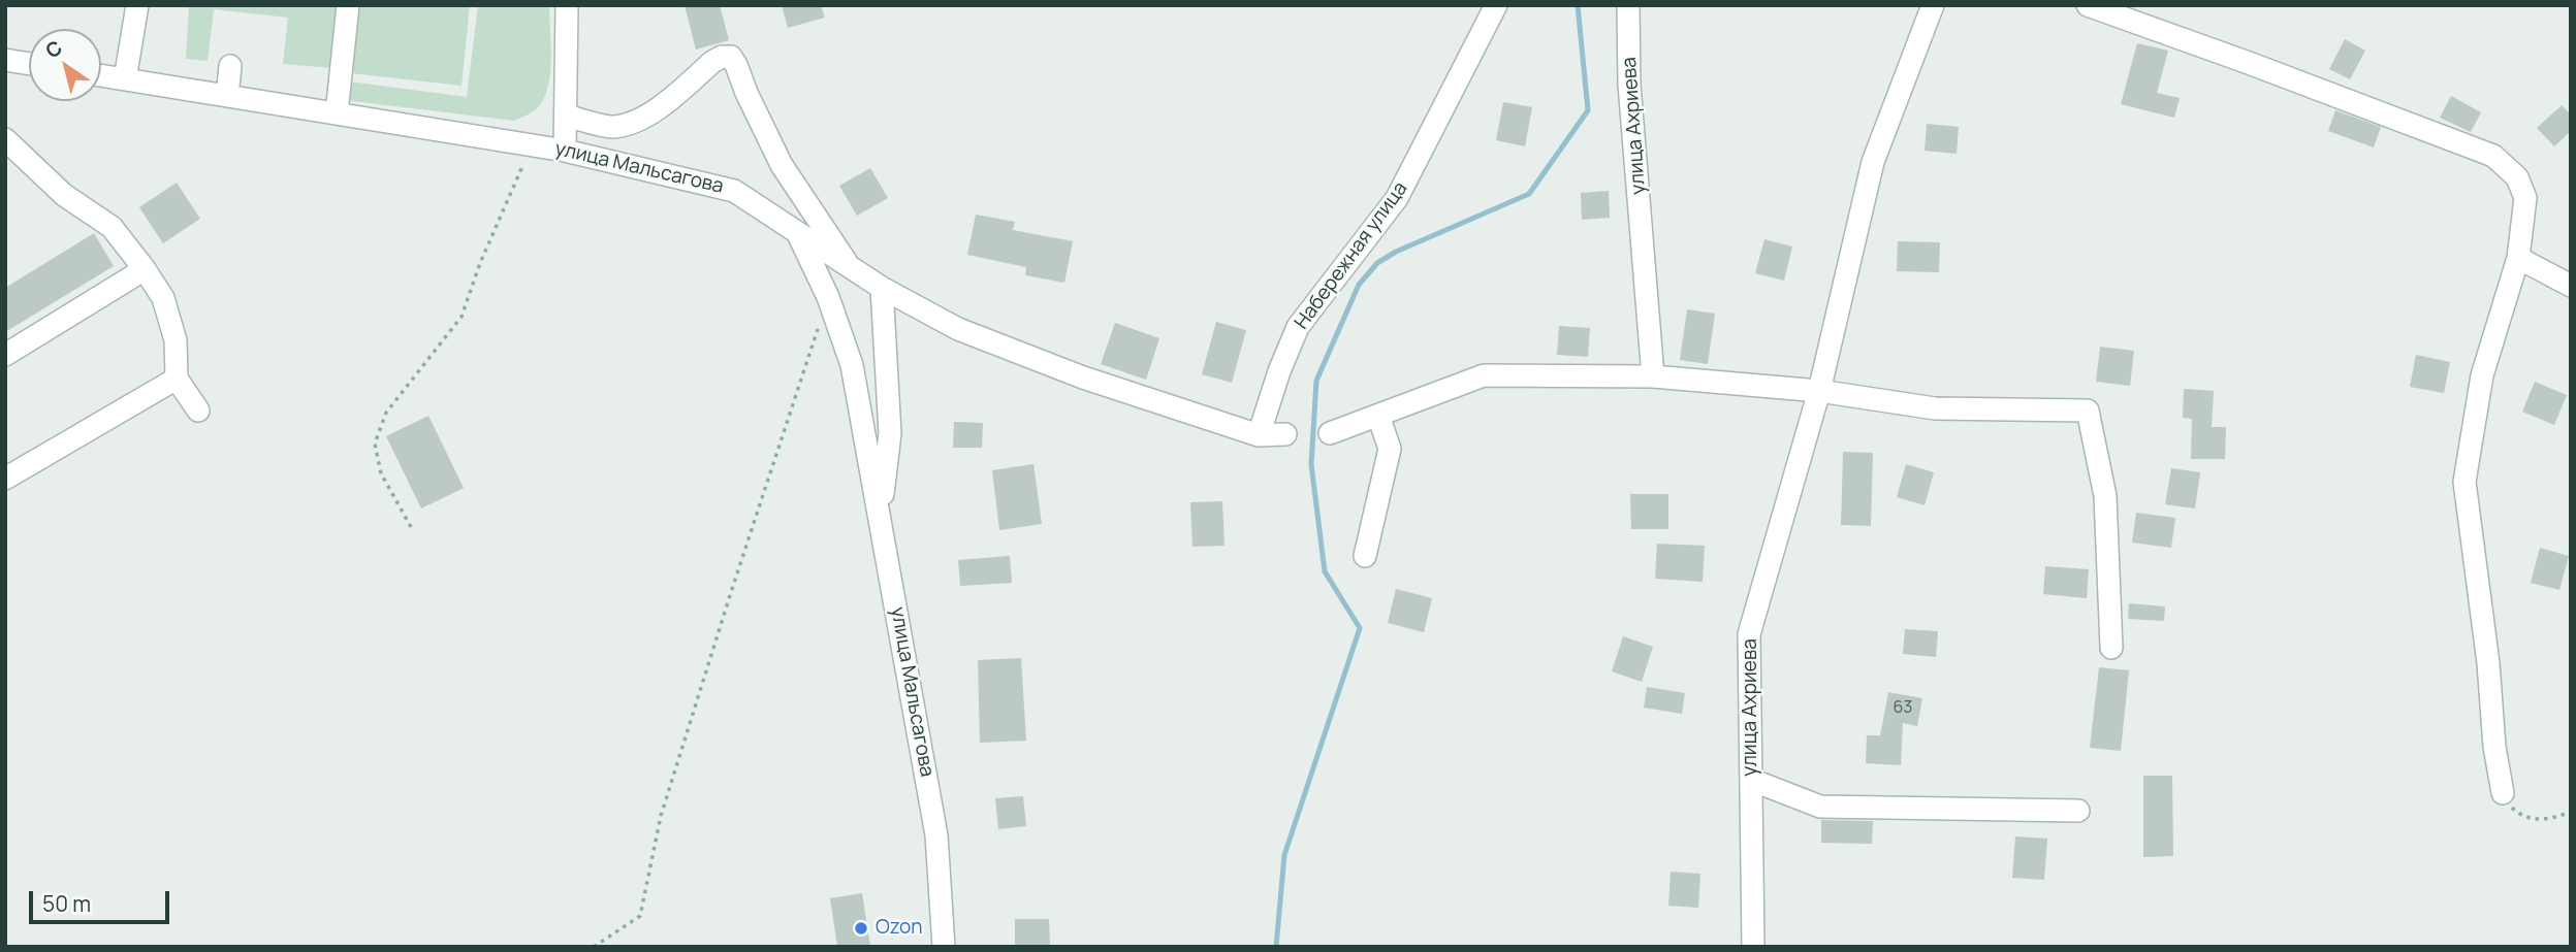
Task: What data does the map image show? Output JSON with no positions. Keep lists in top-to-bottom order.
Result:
{
  "streets": {
    "street": ["улица Ахриева", "улица Мальсагова", "Набережная улица"]
  },
  "places": ["Ozon"],
  "house_numbers": ["63"],
  "scale_bar": "50 m",
  "north": "top left"
}
